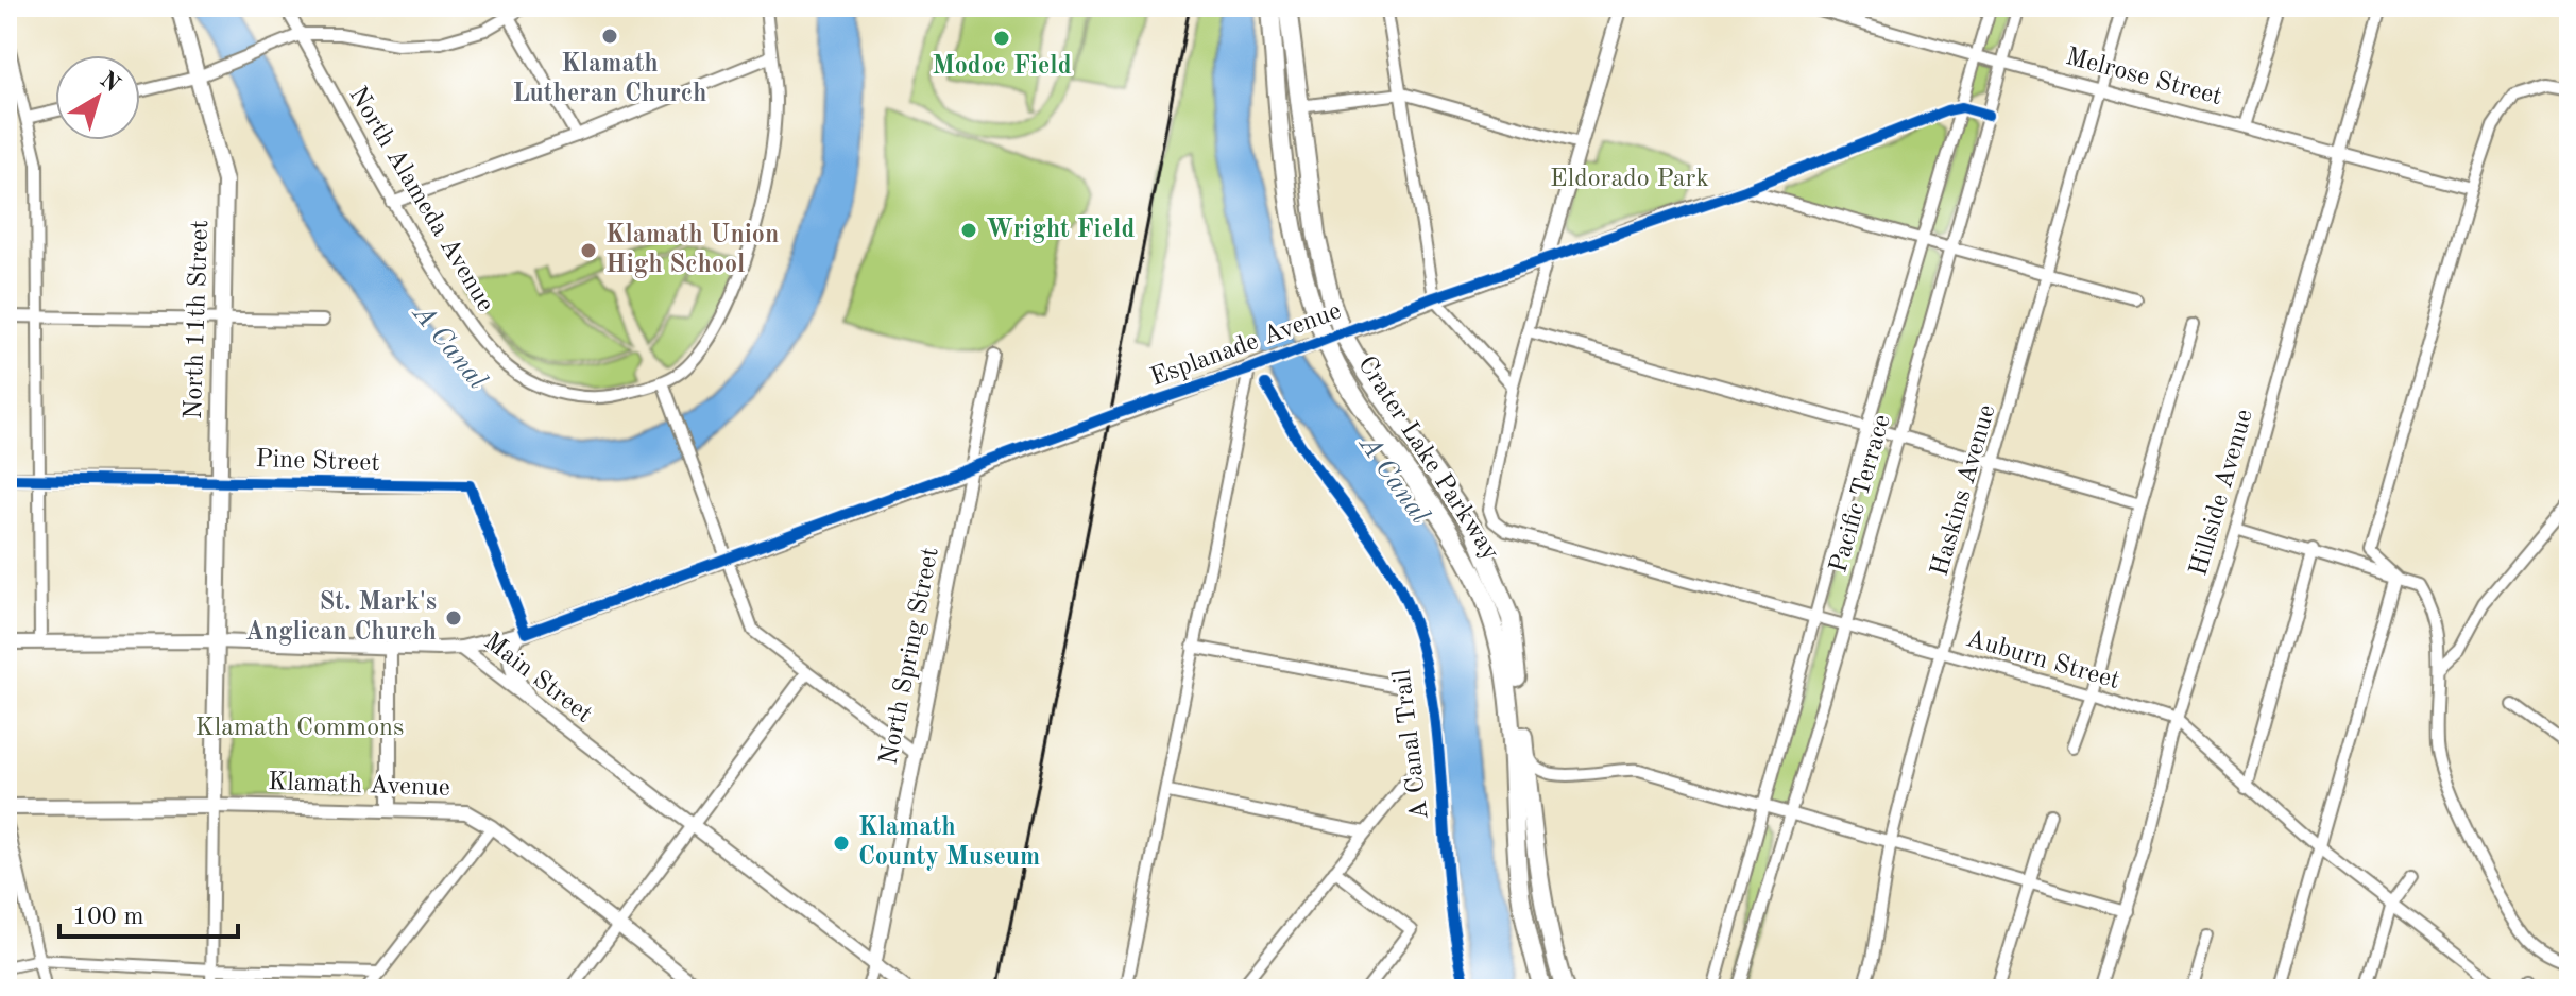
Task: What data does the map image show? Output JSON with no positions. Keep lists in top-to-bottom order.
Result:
{
  "streets": {
    "main road": ["North 11th Street", "Crater Lake Parkway", "Klamath Avenue"],
    "street": [
      "Melrose Street",
      "North Alameda Avenue",
      "Esplanade Avenue",
      "Pine Street",
      "Haskins Avenue",
      "Hillside Avenue",
      "Pacific Terrace",
      "North Spring Street",
      "Auburn Street",
      "Main Street"
    ],
    "cycle path": ["A Canal Trail"]
  },
  "crossings": [
    ["Melrose Street", "Haskins Avenue"],
    ["Melrose Street", "Hillside Avenue"],
    ["Melrose Street", "Pacific Terrace"],
    ["North 11th Street", "Pine Street"],
    ["North 11th Street", "Main Street"],
    ["North 11th Street", "Klamath Avenue"],
    ["Esplanade Avenue", "Crater Lake Parkway"],
    ["Esplanade Avenue", "Pine Street"],
    ["Esplanade Avenue", "Pacific Terrace"],
    ["Esplanade Avenue", "North Spring Street"],
    ["Esplanade Avenue", "Main Street"],
    ["Haskins Avenue", "Auburn Street"],
    ["Hillside Avenue", "Auburn Street"],
    ["Pacific Terrace", "Auburn Street"],
    ["North Spring Street", "Main Street"]
  ],
  "water": ["A Canal"],
  "parks": ["Eldorado Park", "Klamath Commons"],
  "places": [
    "Klamath Lutheran Church",
    "Modoc Field",
    "Wright Field",
    "Klamath Union High School",
    "St. Mark's Anglican Church",
    "Klamath County Museum"
  ],
  "scale_bar": "100 m",
  "north": "top right"
}
